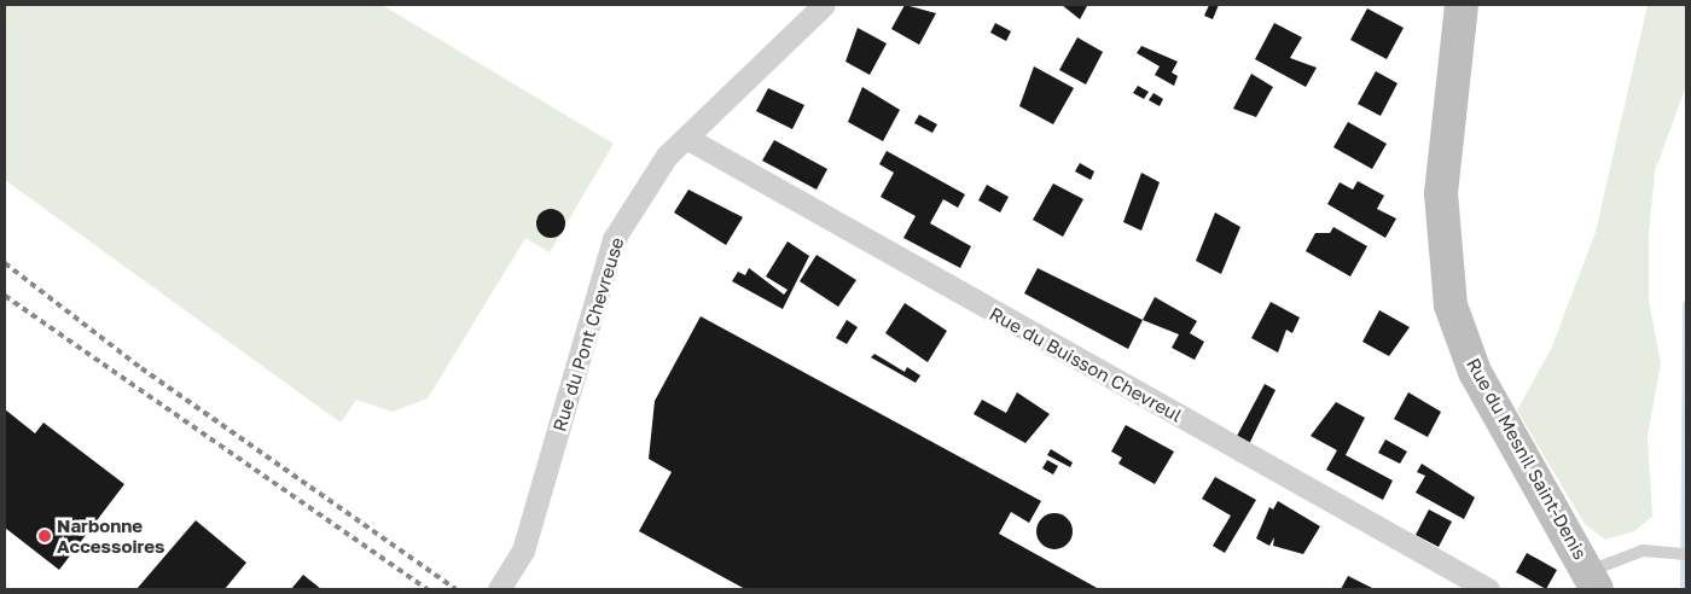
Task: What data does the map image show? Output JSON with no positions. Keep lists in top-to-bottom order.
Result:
{
  "streets": {
    "street": ["Rue du Pont Chevreuse", "Rue du Buisson Chevreul", "Rue du Mesnil Saint-Denis"]
  },
  "crossings": [
    ["Rue du Pont Chevreuse", "Rue du Buisson Chevreul"]
  ],
  "places": ["Narbonne Accessoires"]
}
